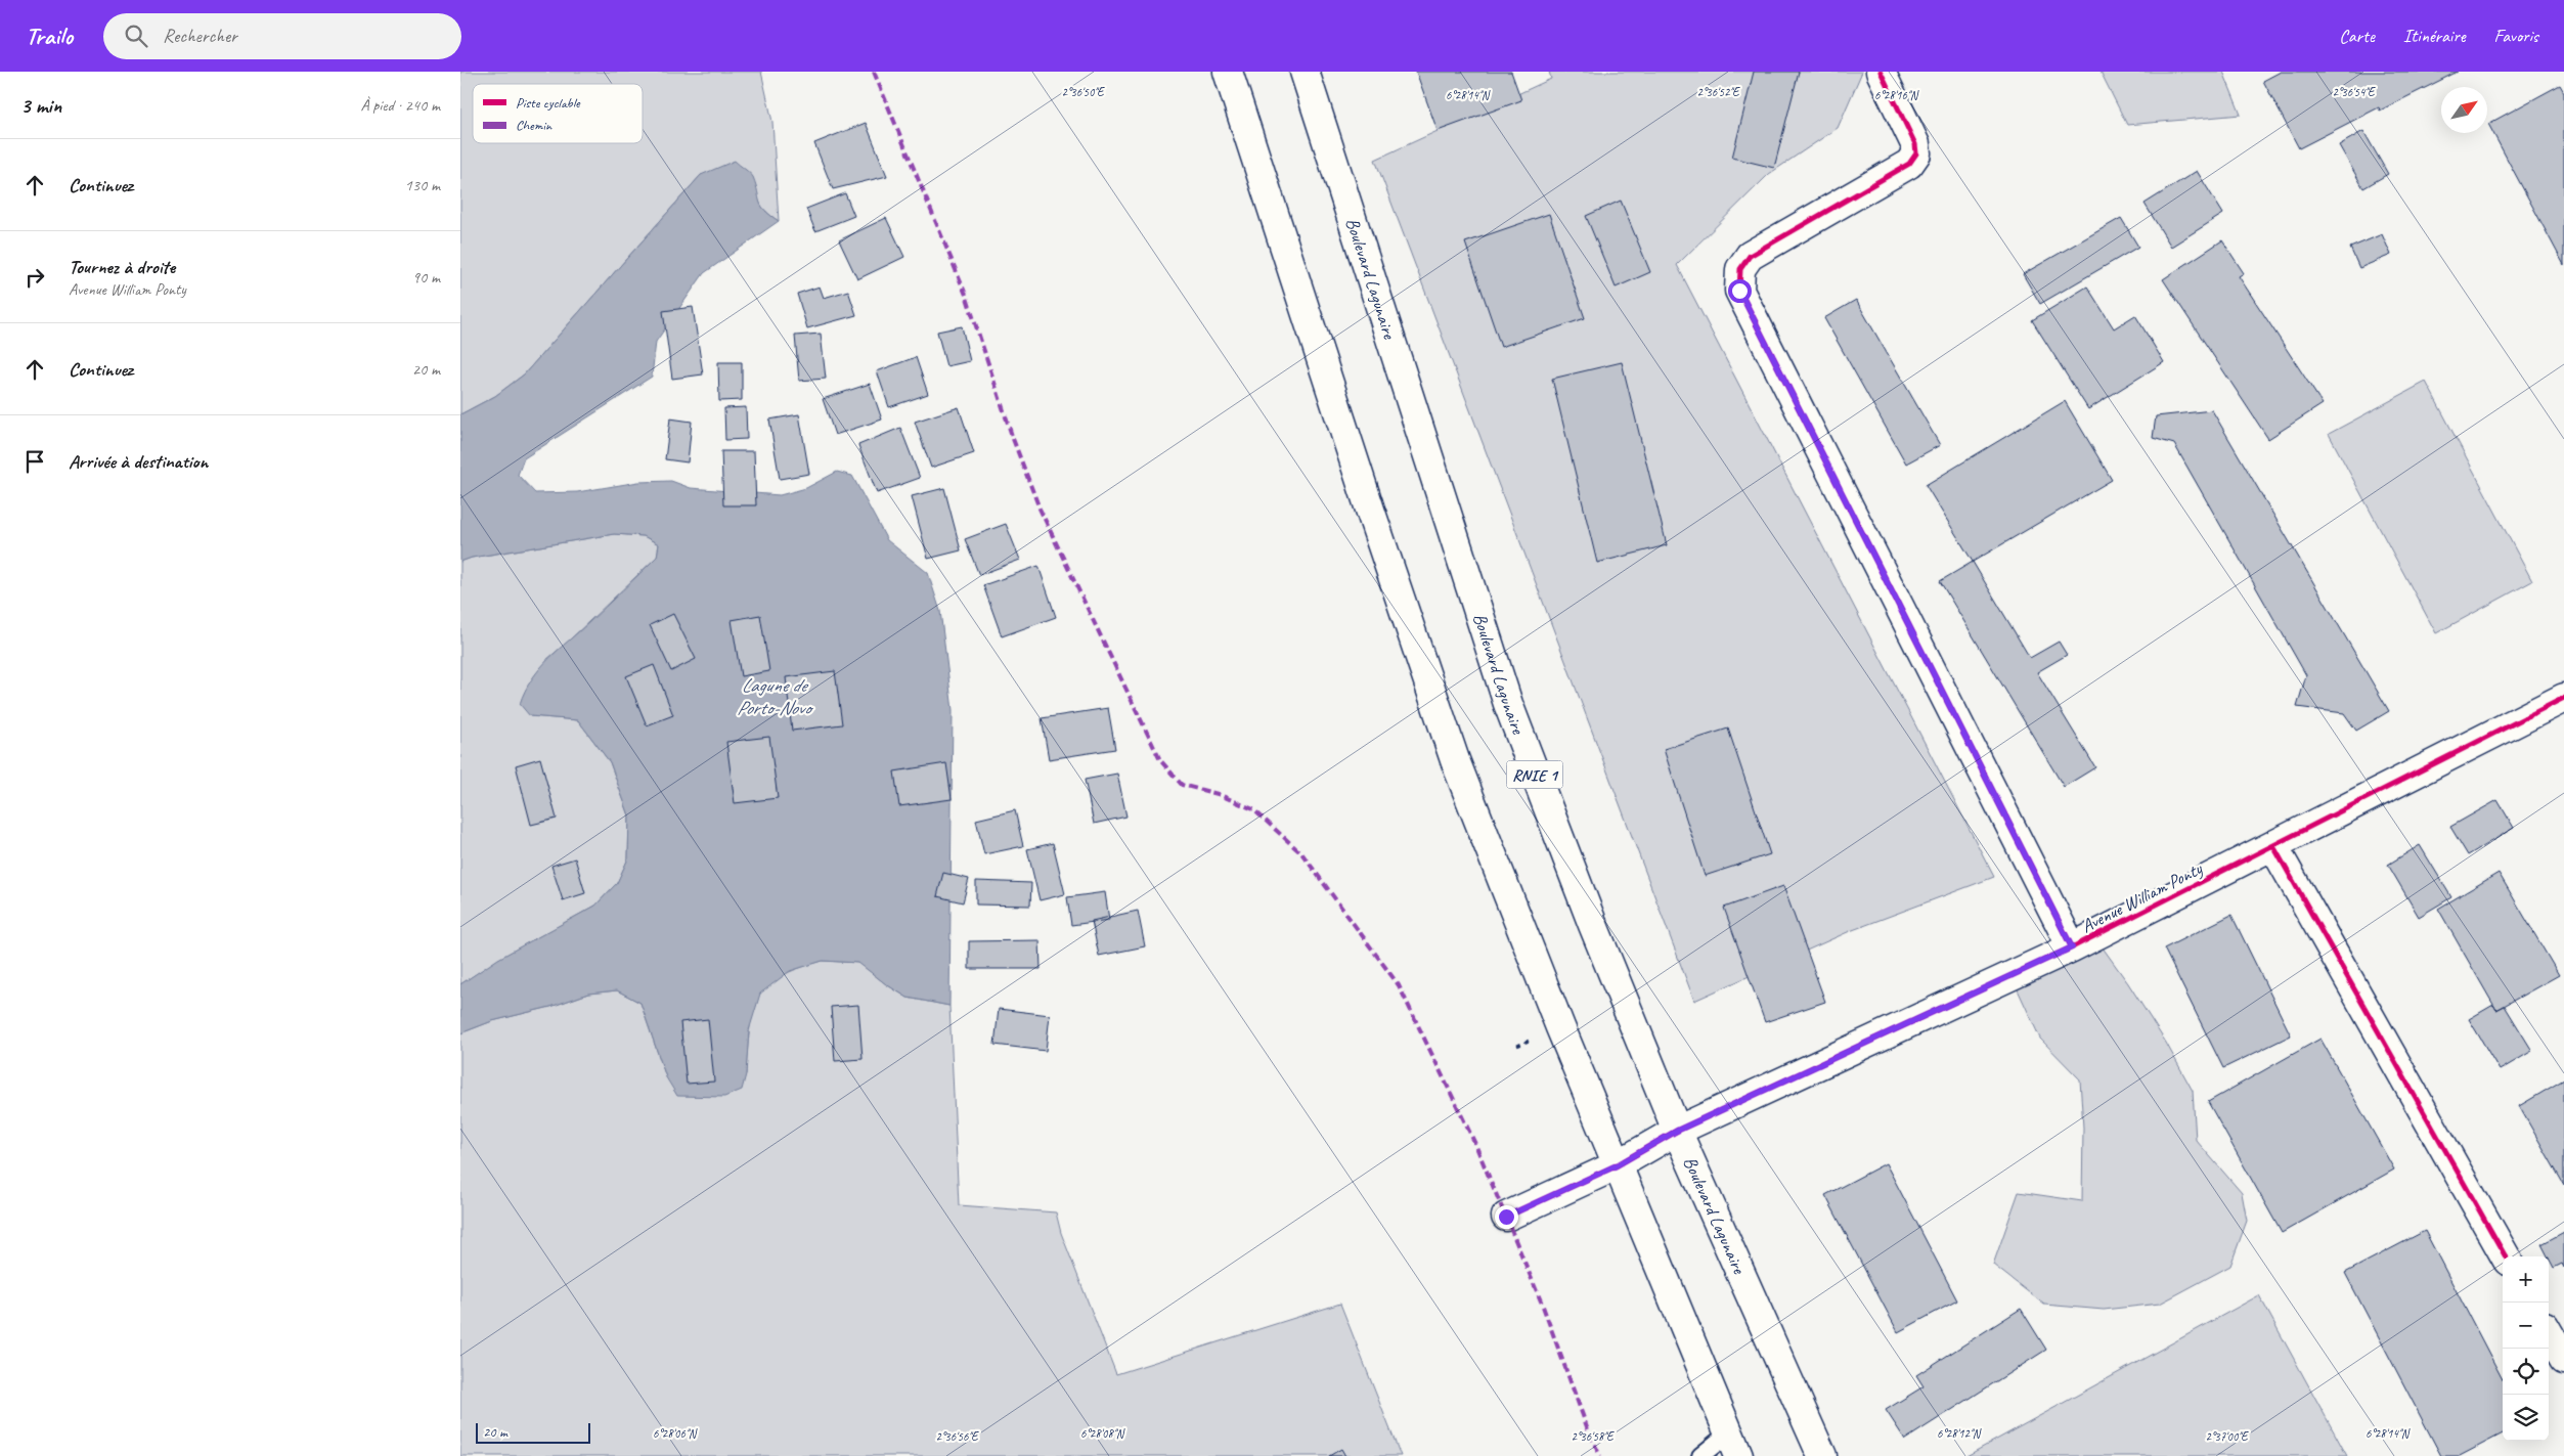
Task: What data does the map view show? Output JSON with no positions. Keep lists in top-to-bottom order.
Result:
{
  "streets": {
    "main road": ["Boulevard Lagunaire", "RNIE 1", "Avenue William Ponty"]
  },
  "crossings": [
    ["Boulevard Lagunaire", "Avenue William Ponty"]
  ],
  "water": ["Lagune de Porto-Novo"],
  "legend": ["Piste cyclable", "Chemin"],
  "scale_bar": "20 m",
  "north": "top right",
  "page": {
    "header": "Trailo",
    "search": "Rechercher",
    "nav": ["Carte", "Itinéraire", "Favoris"],
    "heading": ["3 min", "À pied · 240 m"],
    "list": [
      ["Continuez", "130 m"],
      ["Tournez à droite", "Avenue William Ponty", "90 m"],
      ["Continuez", "20 m"],
      "Arrivée à destination"
    ],
    "map_buttons": ["+", "−"],
    "scale": "20 m"
  },
  "coordinates": [
    "2°36'50\"E",
    "2°36'52\"E",
    "2°36'54\"E",
    "6°28'14\"N",
    "6°28'16\"N",
    "6°28'06\"N",
    "6°28'08\"N",
    "6°28'12\"N",
    "2°36'56\"E",
    "2°36'58\"E",
    "2°37'00\"E"
  ]
}
